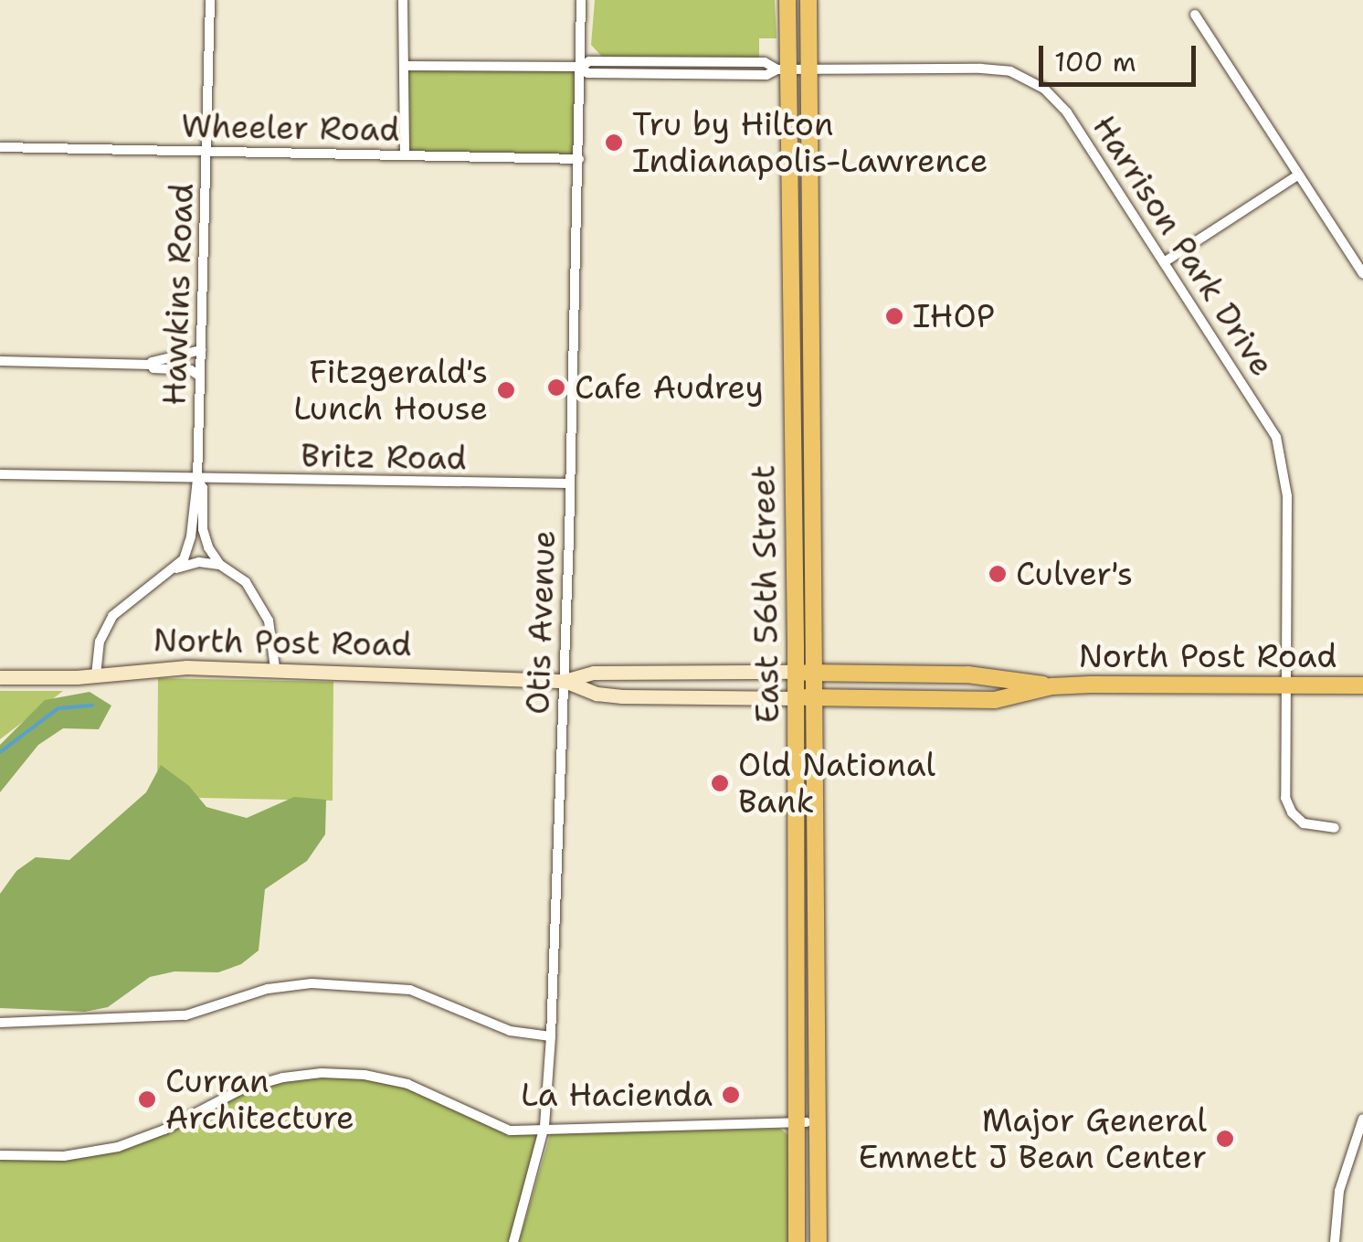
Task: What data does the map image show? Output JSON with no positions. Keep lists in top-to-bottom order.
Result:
{
  "streets": {
    "main road": ["East 56th Street", "North Post Road"],
    "street": [
      "Wheeler Road",
      "Harrison Park Drive",
      "Hawkins Road",
      "Britz Road",
      "Otis Avenue"
    ]
  },
  "crossings": [
    ["Wheeler Road", "Hawkins Road"],
    ["Wheeler Road", "Otis Avenue"],
    ["Harrison Park Drive", "East 56th Street"],
    ["Harrison Park Drive", "Otis Avenue"],
    ["Harrison Park Drive", "North Post Road"],
    ["Hawkins Road", "Britz Road"],
    ["Hawkins Road", "North Post Road"],
    ["Britz Road", "Otis Avenue"],
    ["East 56th Street", "North Post Road"],
    ["Otis Avenue", "North Post Road"]
  ],
  "places": [
    "Tru by Hilton Indianapolis-Lawrence",
    "IHOP",
    "Cafe Audrey",
    "Fitzgerald's Lunch House",
    "Culver's",
    "Old National Bank",
    "La Hacienda",
    "Curran Architecture",
    "Major General Emmett J Bean Center"
  ],
  "scale_bar": "100 m"
}
